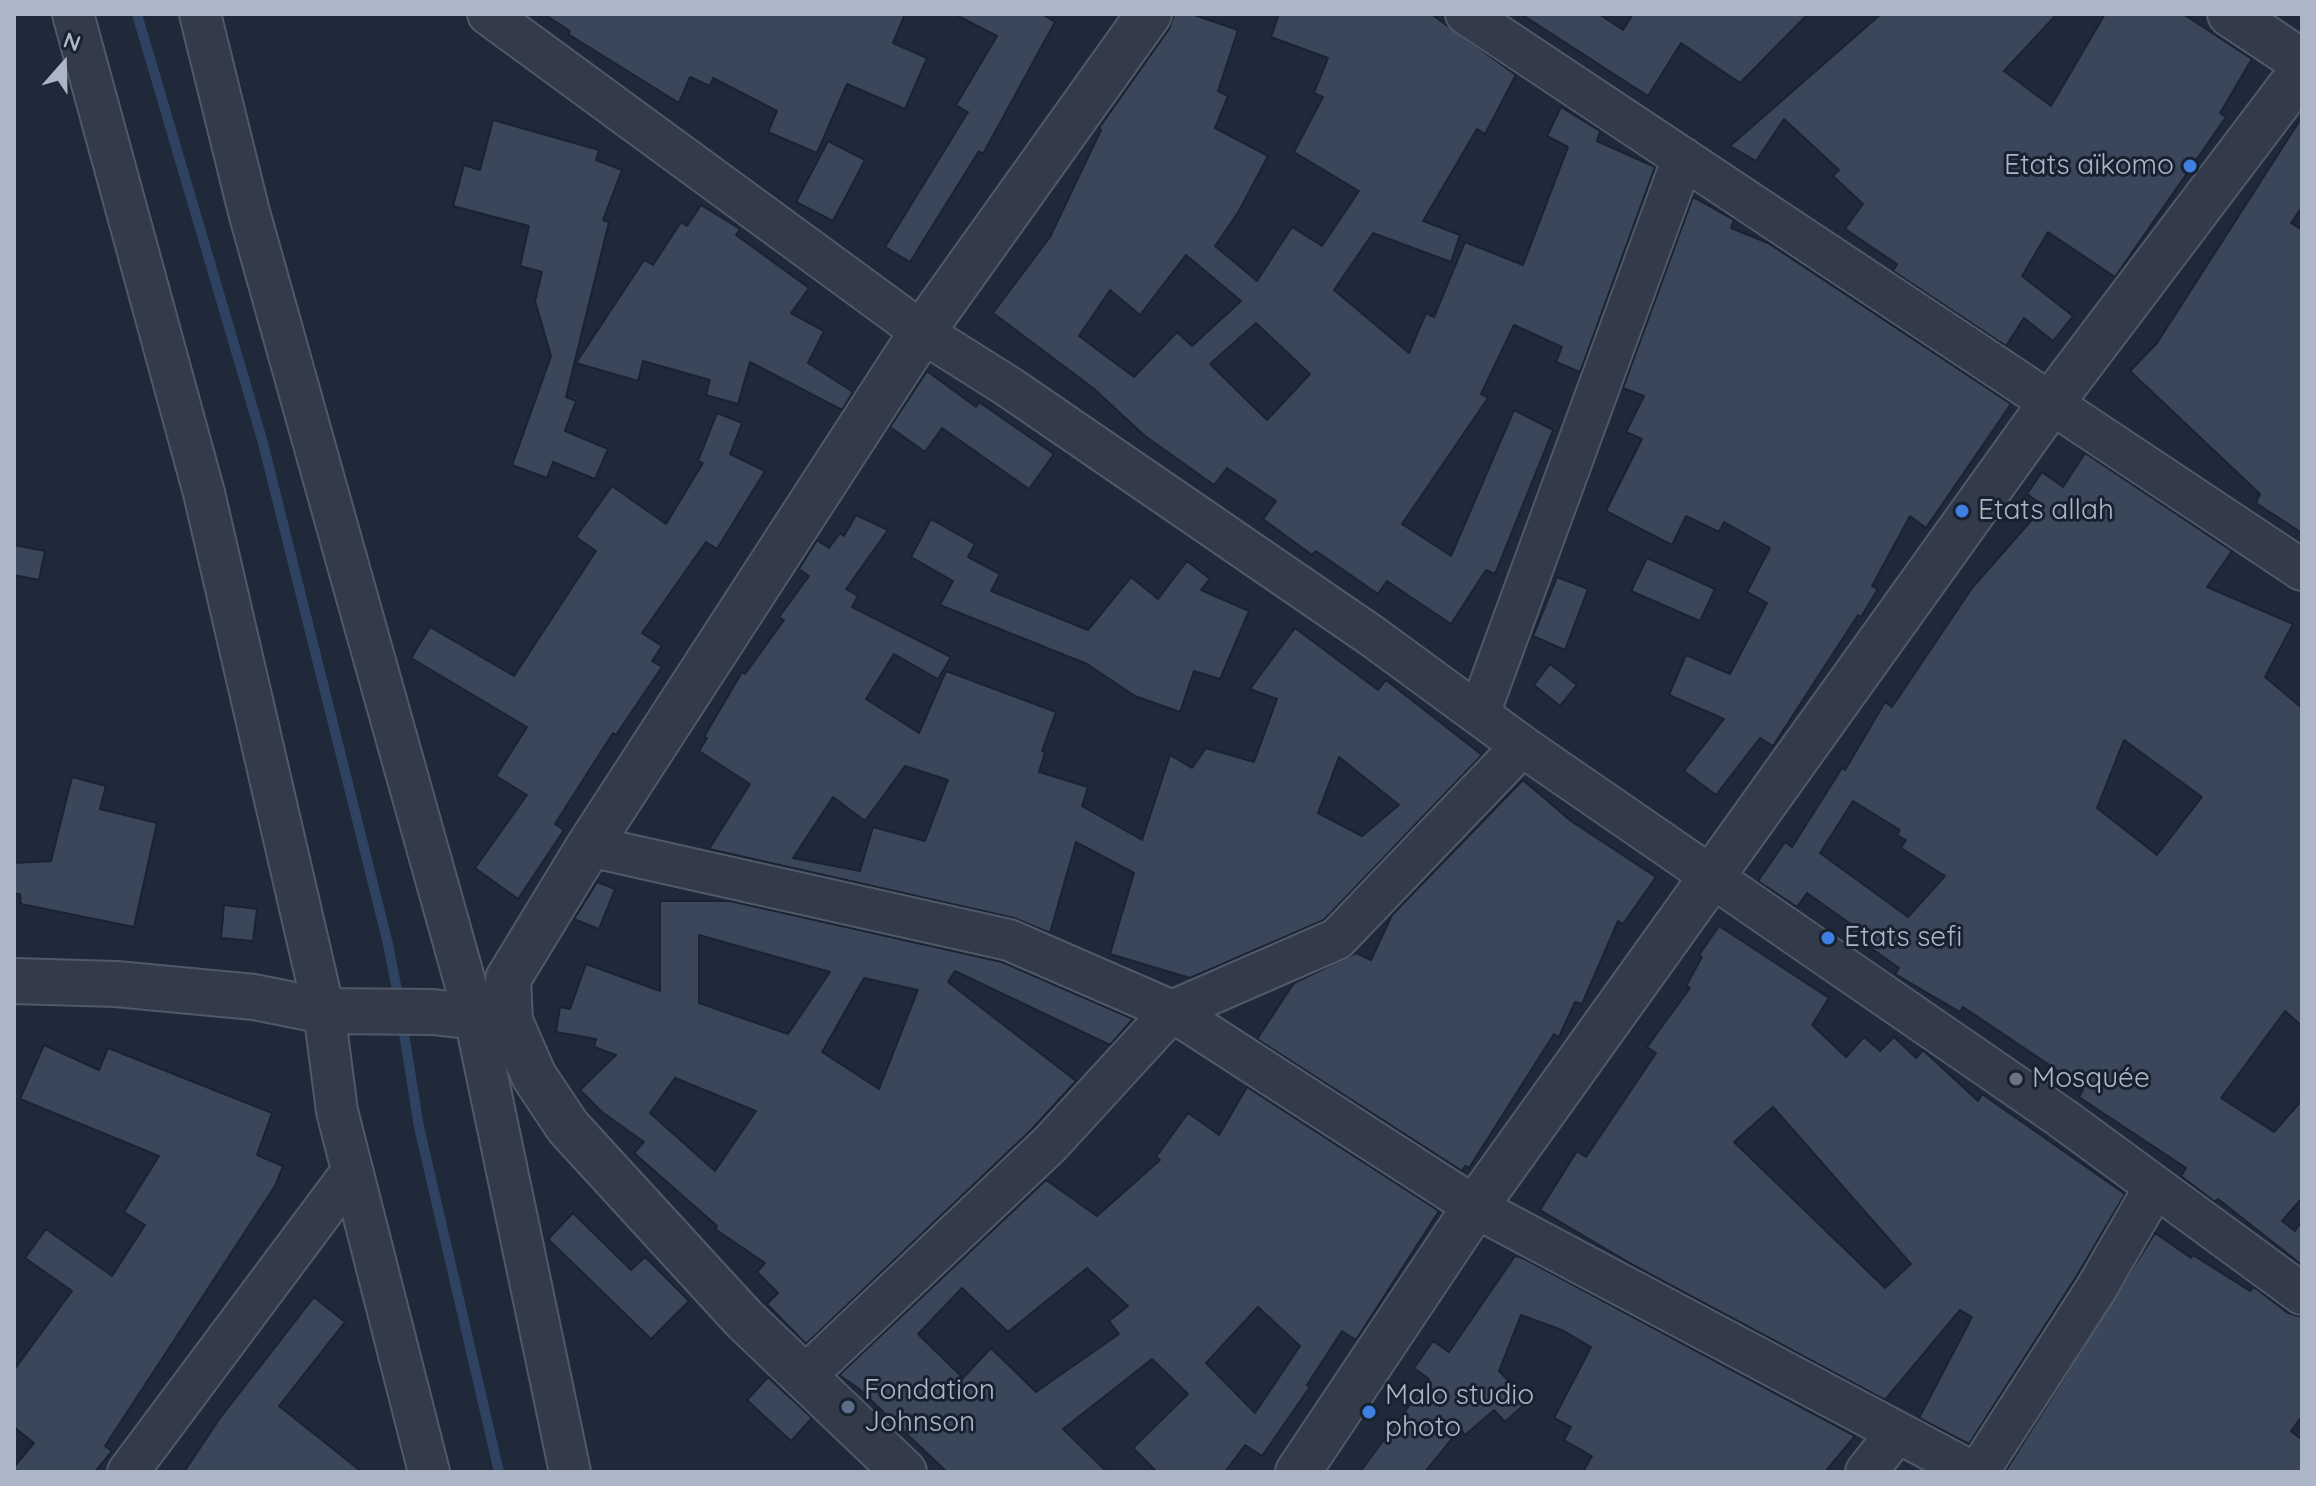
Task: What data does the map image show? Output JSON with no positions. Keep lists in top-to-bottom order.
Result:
{
  "places": [
    "Etats aïkomo",
    "Etats allah",
    "Etats sefi",
    "Mosquée",
    "Fondation Johnson",
    "Malo studio photo"
  ],
  "north": "top"
}
